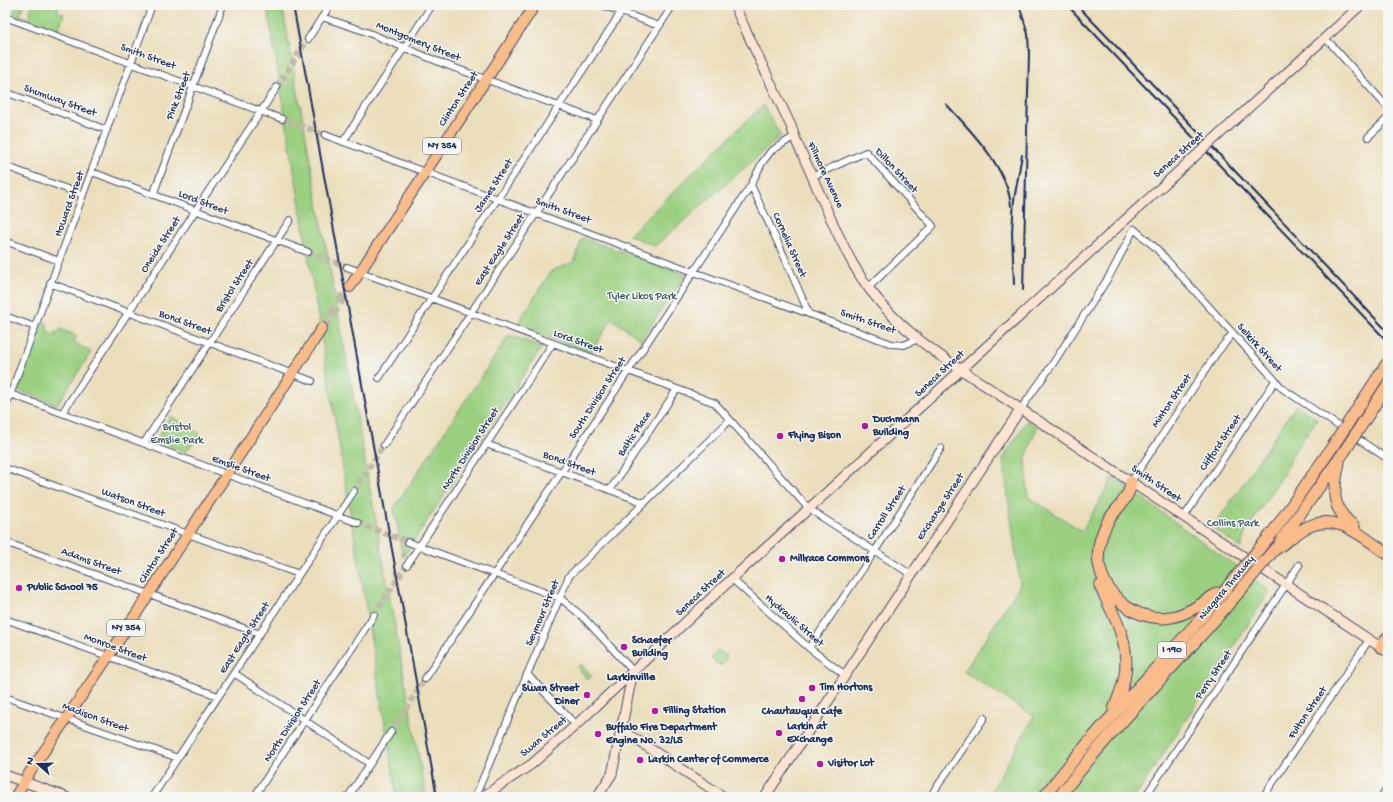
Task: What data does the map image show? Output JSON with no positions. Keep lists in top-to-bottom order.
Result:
{
  "streets": {
    "highway": ["Niagara Thruway", "I 190"],
    "main road": ["Clinton Street", "NY 354"],
    "street": [
      "Montgomery Street",
      "Smith Street",
      "Pink Street",
      "Shumway Street",
      "Seneca Street",
      "Dillon Street",
      "Fillmore Avenue",
      "James Street",
      "Lord Street",
      "Howard Street",
      "Oneida Street",
      "Cornelia Street",
      "East Eagle Street",
      "Bristol Street",
      "Bond Street",
      "Selkirk Street",
      "South Division Street",
      "Minton Street",
      "Baltic Place",
      "Clifford Street",
      "North Division Street",
      "Emslie Street",
      "Watson Street",
      "Exchange Street",
      "Carroll Street",
      "Adams Street",
      "Seymour Street",
      "Hydraulic Street",
      "Monroe Street",
      "Perry Street",
      "Fulton Street",
      "Madison Street",
      "Swan Street"
    ]
  },
  "crossings": [
    ["Montgomery Street", "Clinton Street"],
    ["Montgomery Street", "James Street"],
    ["Montgomery Street", "East Eagle Street"],
    ["Smith Street", "Pink Street"],
    ["Smith Street", "Clinton Street"],
    ["Smith Street", "Seneca Street"],
    ["Smith Street", "Fillmore Avenue"],
    ["Smith Street", "James Street"],
    ["Smith Street", "Howard Street"],
    ["Smith Street", "Oneida Street"],
    ["Smith Street", "Cornelia Street"],
    ["Smith Street", "East Eagle Street"],
    ["Smith Street", "South Division Street"],
    ["Smith Street", "Minton Street"],
    ["Smith Street", "Clifford Street"],
    ["Smith Street", "Exchange Street"],
    ["Smith Street", "Perry Street"],
    ["Smith Street", "Fulton Street"],
    ["Pink Street", "Lord Street"],
    ["Clinton Street", "Lord Street"],
    ["Clinton Street", "Bond Street"],
    ["Clinton Street", "Emslie Street"],
    ["Clinton Street", "Watson Street"],
    ["Clinton Street", "Adams Street"],
    ["Clinton Street", "Monroe Street"],
    ["Clinton Street", "Madison Street"],
    ["Shumway Street", "Howard Street"],
    ["Seneca Street", "Lord Street"],
    ["Seneca Street", "Hydraulic Street"],
    ["Seneca Street", "Swan Street"],
    ["Dillon Street", "Fillmore Avenue"],
    ["Fillmore Avenue", "South Division Street"],
    ["James Street", "Lord Street"],
    ["Lord Street", "Howard Street"],
    ["Lord Street", "Oneida Street"],
    ["Lord Street", "East Eagle Street"],
    ["Lord Street", "Bristol Street"],
    ["Lord Street", "South Division Street"],
    ["Lord Street", "Baltic Place"],
    ["Lord Street", "North Division Street"],
    ["Lord Street", "Exchange Street"],
    ["Lord Street", "Carroll Street"],
    ["Lord Street", "Seymour Street"],
    ["Howard Street", "Bond Street"],
    ["Howard Street", "Emslie Street"],
    ["Oneida Street", "Bond Street"],
    ["Oneida Street", "Emslie Street"],
    ["Cornelia Street", "South Division Street"],
    ["East Eagle Street", "Emslie Street"],
    ["East Eagle Street", "Watson Street"],
    ["East Eagle Street", "Adams Street"],
    ["East Eagle Street", "Monroe Street"],
    ["East Eagle Street", "Madison Street"],
    ["Bristol Street", "Bond Street"],
    ["Bristol Street", "Emslie Street"],
    ["Bond Street", "South Division Street"],
    ["Bond Street", "Baltic Place"],
    ["Bond Street", "North Division Street"],
    ["Bond Street", "Seymour Street"],
    ["Selkirk Street", "Minton Street"],
    ["Selkirk Street", "Clifford Street"],
    ["Selkirk Street", "Exchange Street"],
    ["Exchange Street", "Hydraulic Street"],
    ["Carroll Street", "Hydraulic Street"]
  ],
  "districts": ["Larkinville"],
  "parks": ["Tyler Likos Park", "Bristol Emslie Park", "Collins Park"],
  "places": [
    "Duchmann Building",
    "Flying Bison",
    "Millrace Commons",
    "Public School 75",
    "Schaefer Building",
    "Tim Hortons",
    "Swan Street Diner",
    "Chautauqua Cafe",
    "Filling Station",
    "Larkin at Exchange",
    "Buffalo Fire Department Engine No. 32/L5",
    "Larkin Center of Commerce",
    "Visitor Lot"
  ],
  "north": "left"
}
